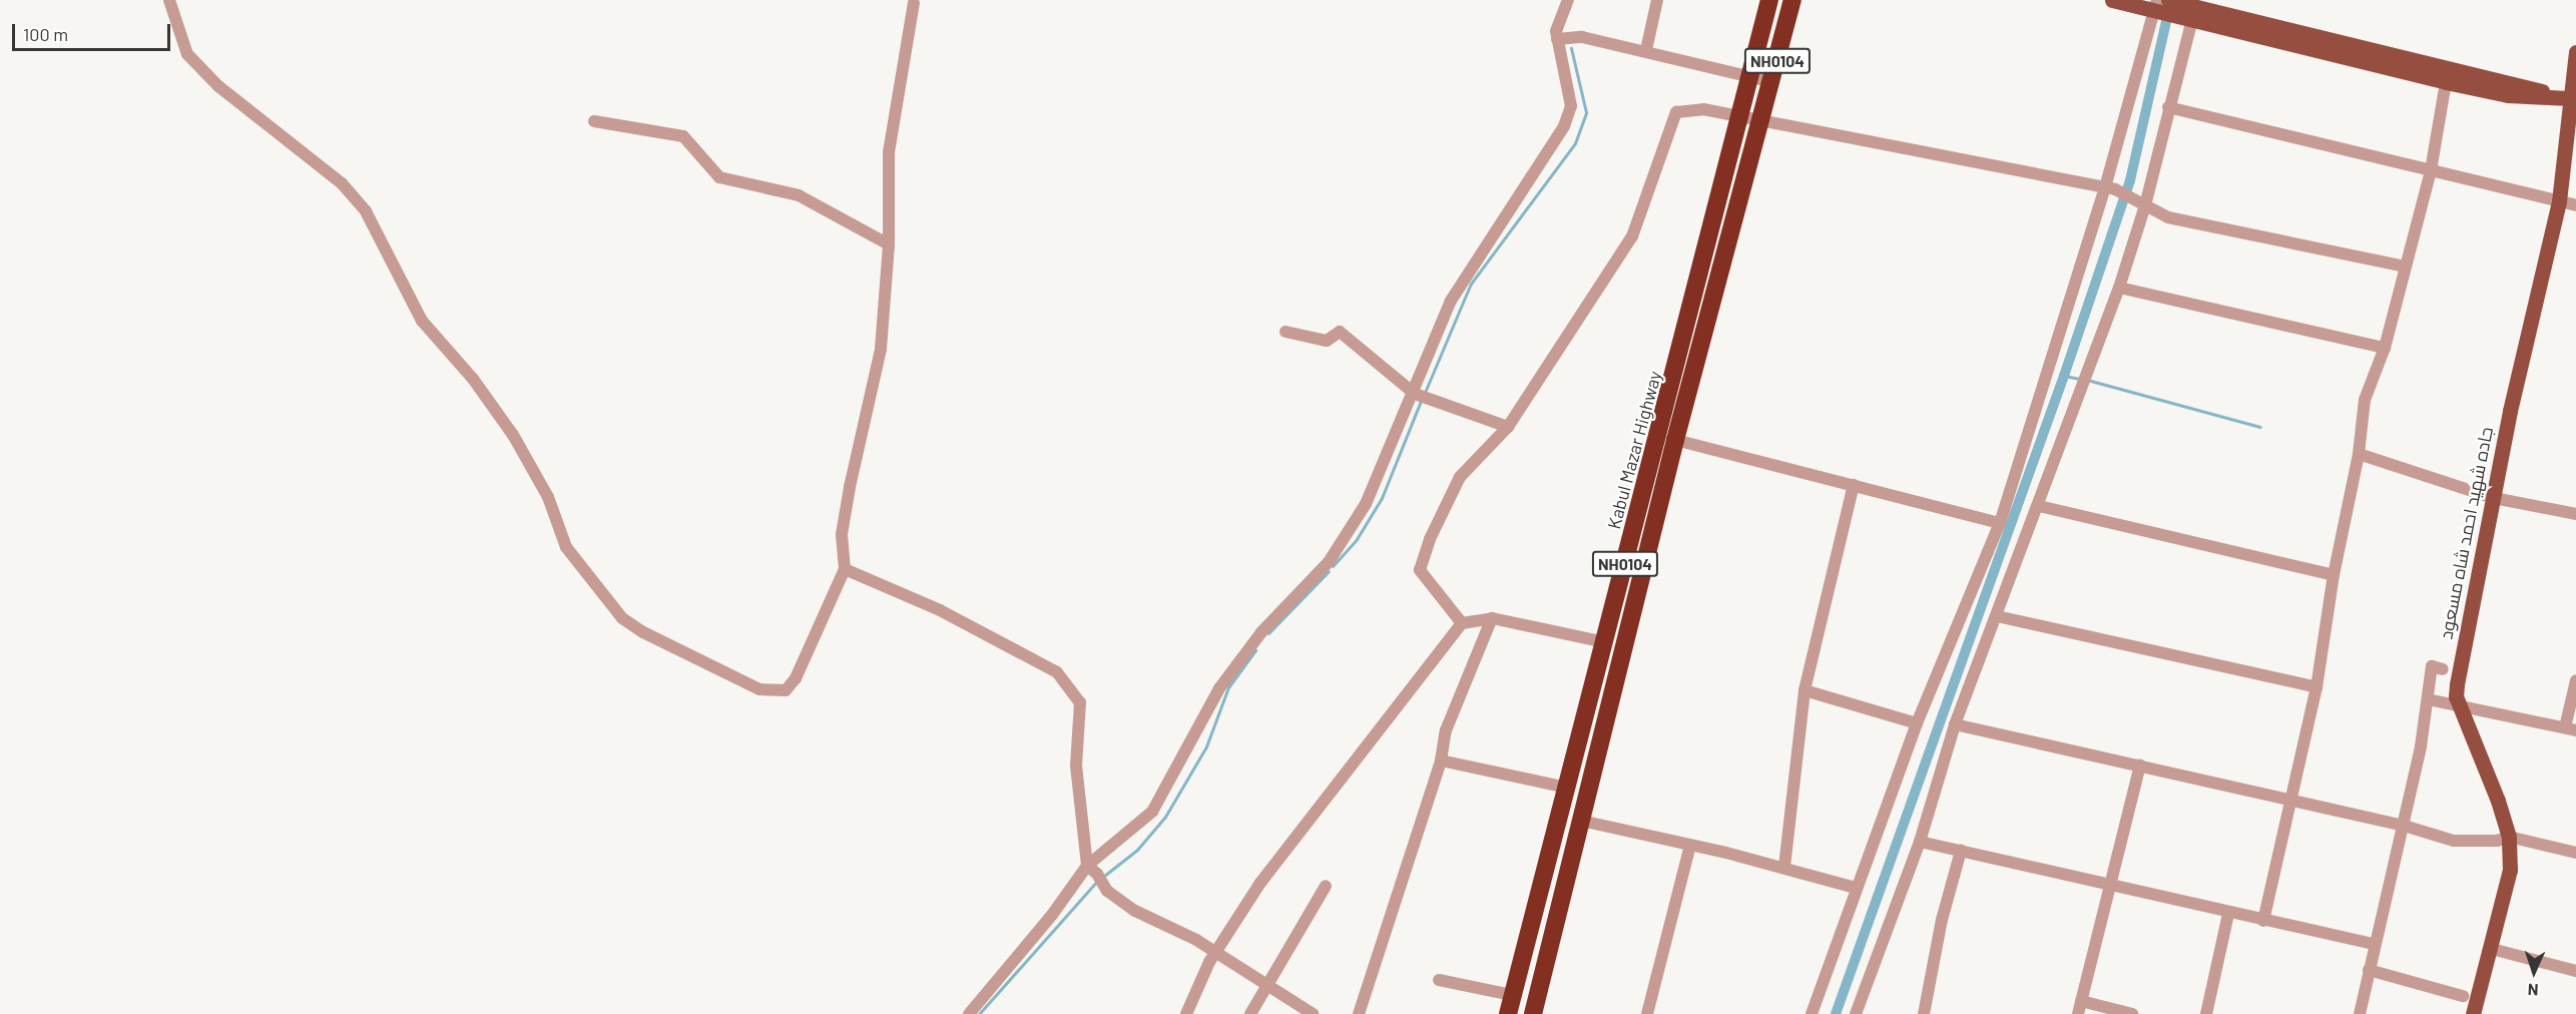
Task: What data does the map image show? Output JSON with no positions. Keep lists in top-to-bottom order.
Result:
{
  "streets": {
    "highway": ["NH0104", "Kabul Mazar Highway"],
    "main road": ["جاده شهيد احمد شاه مسعود"]
  },
  "scale_bar": "100 m",
  "north": "bottom"
}
